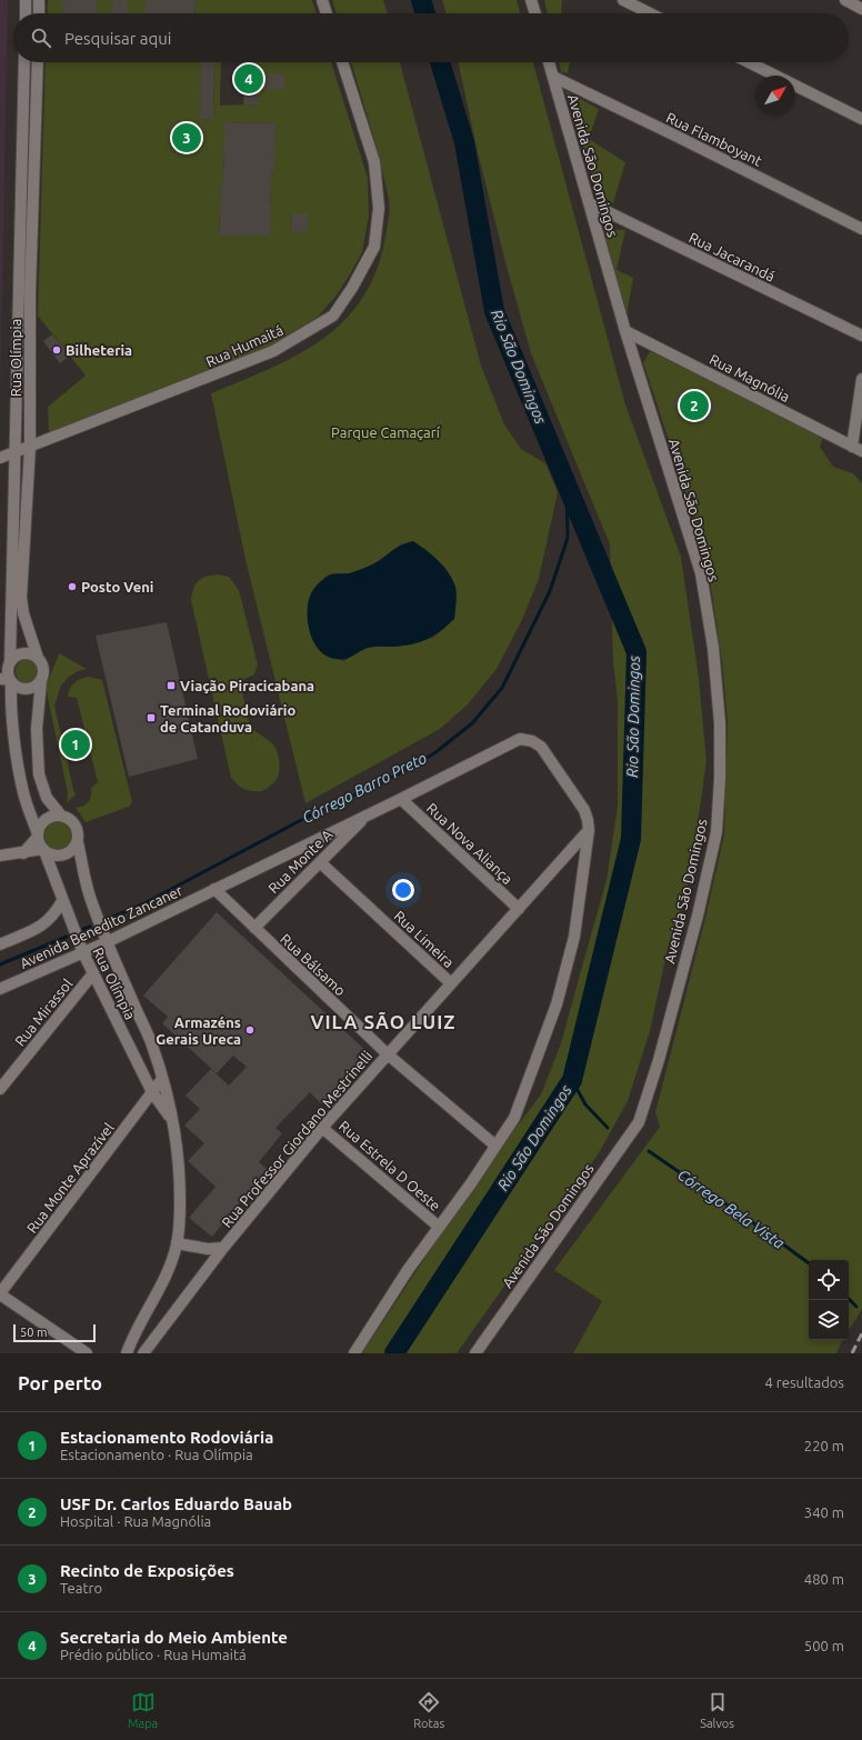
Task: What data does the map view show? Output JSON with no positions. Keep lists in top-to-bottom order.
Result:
{
  "streets": {
    "street": [
      "Rua Flamboyant",
      "Avenida São Domingos",
      "Rua Jacarandá",
      "Rua Humaitá",
      "Rua Olímpia",
      "Rua Magnólia",
      "Rua Nova Aliança",
      "Rua Monte A",
      "Avenida Benedito Zancaner",
      "Rua Limeira",
      "Rua Bálsamo",
      "Rua Mirassol",
      "Rua Professor Giordano Mestrinelli",
      "Rua Estrela D Oeste",
      "Rua Monte Aprazível"
    ]
  },
  "crossings": [
    ["Rua Flamboyant", "Avenida São Domingos"],
    ["Avenida São Domingos", "Rua Jacarandá"],
    ["Avenida São Domingos", "Rua Magnólia"],
    ["Rua Humaitá", "Rua Olímpia"],
    ["Rua Olímpia", "Avenida Benedito Zancaner"],
    ["Rua Olímpia", "Rua Mirassol"],
    ["Rua Olímpia", "Rua Professor Giordano Mestrinelli"],
    ["Rua Olímpia", "Rua Monte Aprazível"],
    ["Rua Nova Aliança", "Avenida Benedito Zancaner"],
    ["Rua Nova Aliança", "Rua Professor Giordano Mestrinelli"],
    ["Rua Monte A", "Avenida Benedito Zancaner"],
    ["Rua Monte A", "Rua Limeira"],
    ["Rua Monte A", "Rua Bálsamo"],
    ["Avenida Benedito Zancaner", "Rua Bálsamo"],
    ["Avenida Benedito Zancaner", "Rua Professor Giordano Mestrinelli"],
    ["Rua Limeira", "Rua Professor Giordano Mestrinelli"],
    ["Rua Bálsamo", "Rua Professor Giordano Mestrinelli"],
    ["Rua Professor Giordano Mestrinelli", "Rua Estrela D Oeste"]
  ],
  "districts": ["VILA SÃO LUIZ"],
  "water": ["Rio São Domingos", "Córrego Barro Preto", "Córrego Bela Vista"],
  "parks": ["Parque Camaçarí"],
  "places": {
    "other": ["Bilheteria", "Posto Veni", "Armazéns Gerais Ureca"],
    "transit": ["Viação Piracicabana", "Terminal Rodoviário de Catanduva"]
  },
  "scale_bar": "50 m",
  "north": "top right",
  "page": {
    "search": "Pesquisar aqui",
    "pins": [
      "4",
      "3",
      "2",
      "1"
    ],
    "scale": "50 m",
    "heading": ["Por perto", "4 resultados"],
    "list": [
      {
        "mark": "1",
        "name": "Estacionamento Rodoviária",
        "note": "Estacionamento · Rua Olímpia",
        "value": "220 m"
      },
      {
        "mark": "2",
        "name": "USF Dr. Carlos Eduardo Bauab",
        "note": "Hospital · Rua Magnólia",
        "value": "340 m"
      },
      {
        "mark": "3",
        "name": "Recinto de Exposições",
        "note": "Teatro",
        "value": "480 m"
      },
      {
        "mark": "4",
        "name": "Secretaria do Meio Ambiente",
        "note": "Prédio público · Rua Humaitá",
        "value": "500 m"
      }
    ],
    "nav": ["Mapa", "Rotas", "Salvos"]
  }
}
